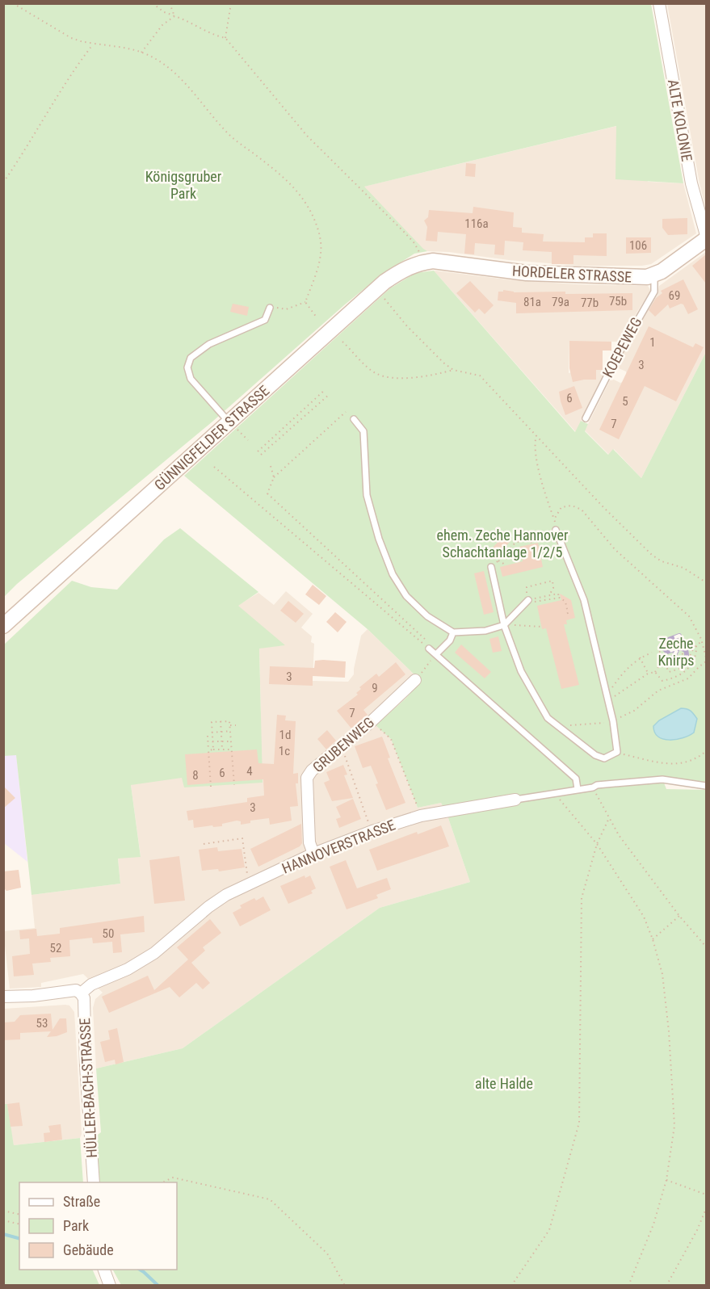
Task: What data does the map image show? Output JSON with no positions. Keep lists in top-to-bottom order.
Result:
{
  "streets": {
    "street": [
      "ALTE KOLONIE",
      "HORDELER STRASSE",
      "GÜNNIGFELDER STRASSE",
      "GRUBENWEG",
      "HANNOVERSTRASSE",
      "HÜLLER-BACH-STRASSE"
    ],
    "lane": ["KOEPEWEG"]
  },
  "crossings": [
    ["HORDELER STRASSE", "KOEPEWEG"],
    ["HORDELER STRASSE", "GÜNNIGFELDER STRASSE"],
    ["GRUBENWEG", "HANNOVERSTRASSE"],
    ["HANNOVERSTRASSE", "HÜLLER-BACH-STRASSE"]
  ],
  "parks": [
    "Königsgruber Park",
    "ehem. Zeche Hannover Schachtanlage 1/2/5",
    "Zeche Knirps",
    "alte Halde"
  ],
  "house_numbers": [
    "116a",
    "106",
    "69",
    "75b",
    "81a",
    "79a",
    "77b",
    "1",
    "3",
    "6",
    "5",
    "7",
    "3",
    "9",
    "7",
    "1d",
    "1c",
    "4",
    "6",
    "8",
    "3",
    "50",
    "52",
    "53"
  ],
  "legend": ["Straße", "Park", "Gebäude"]
}
